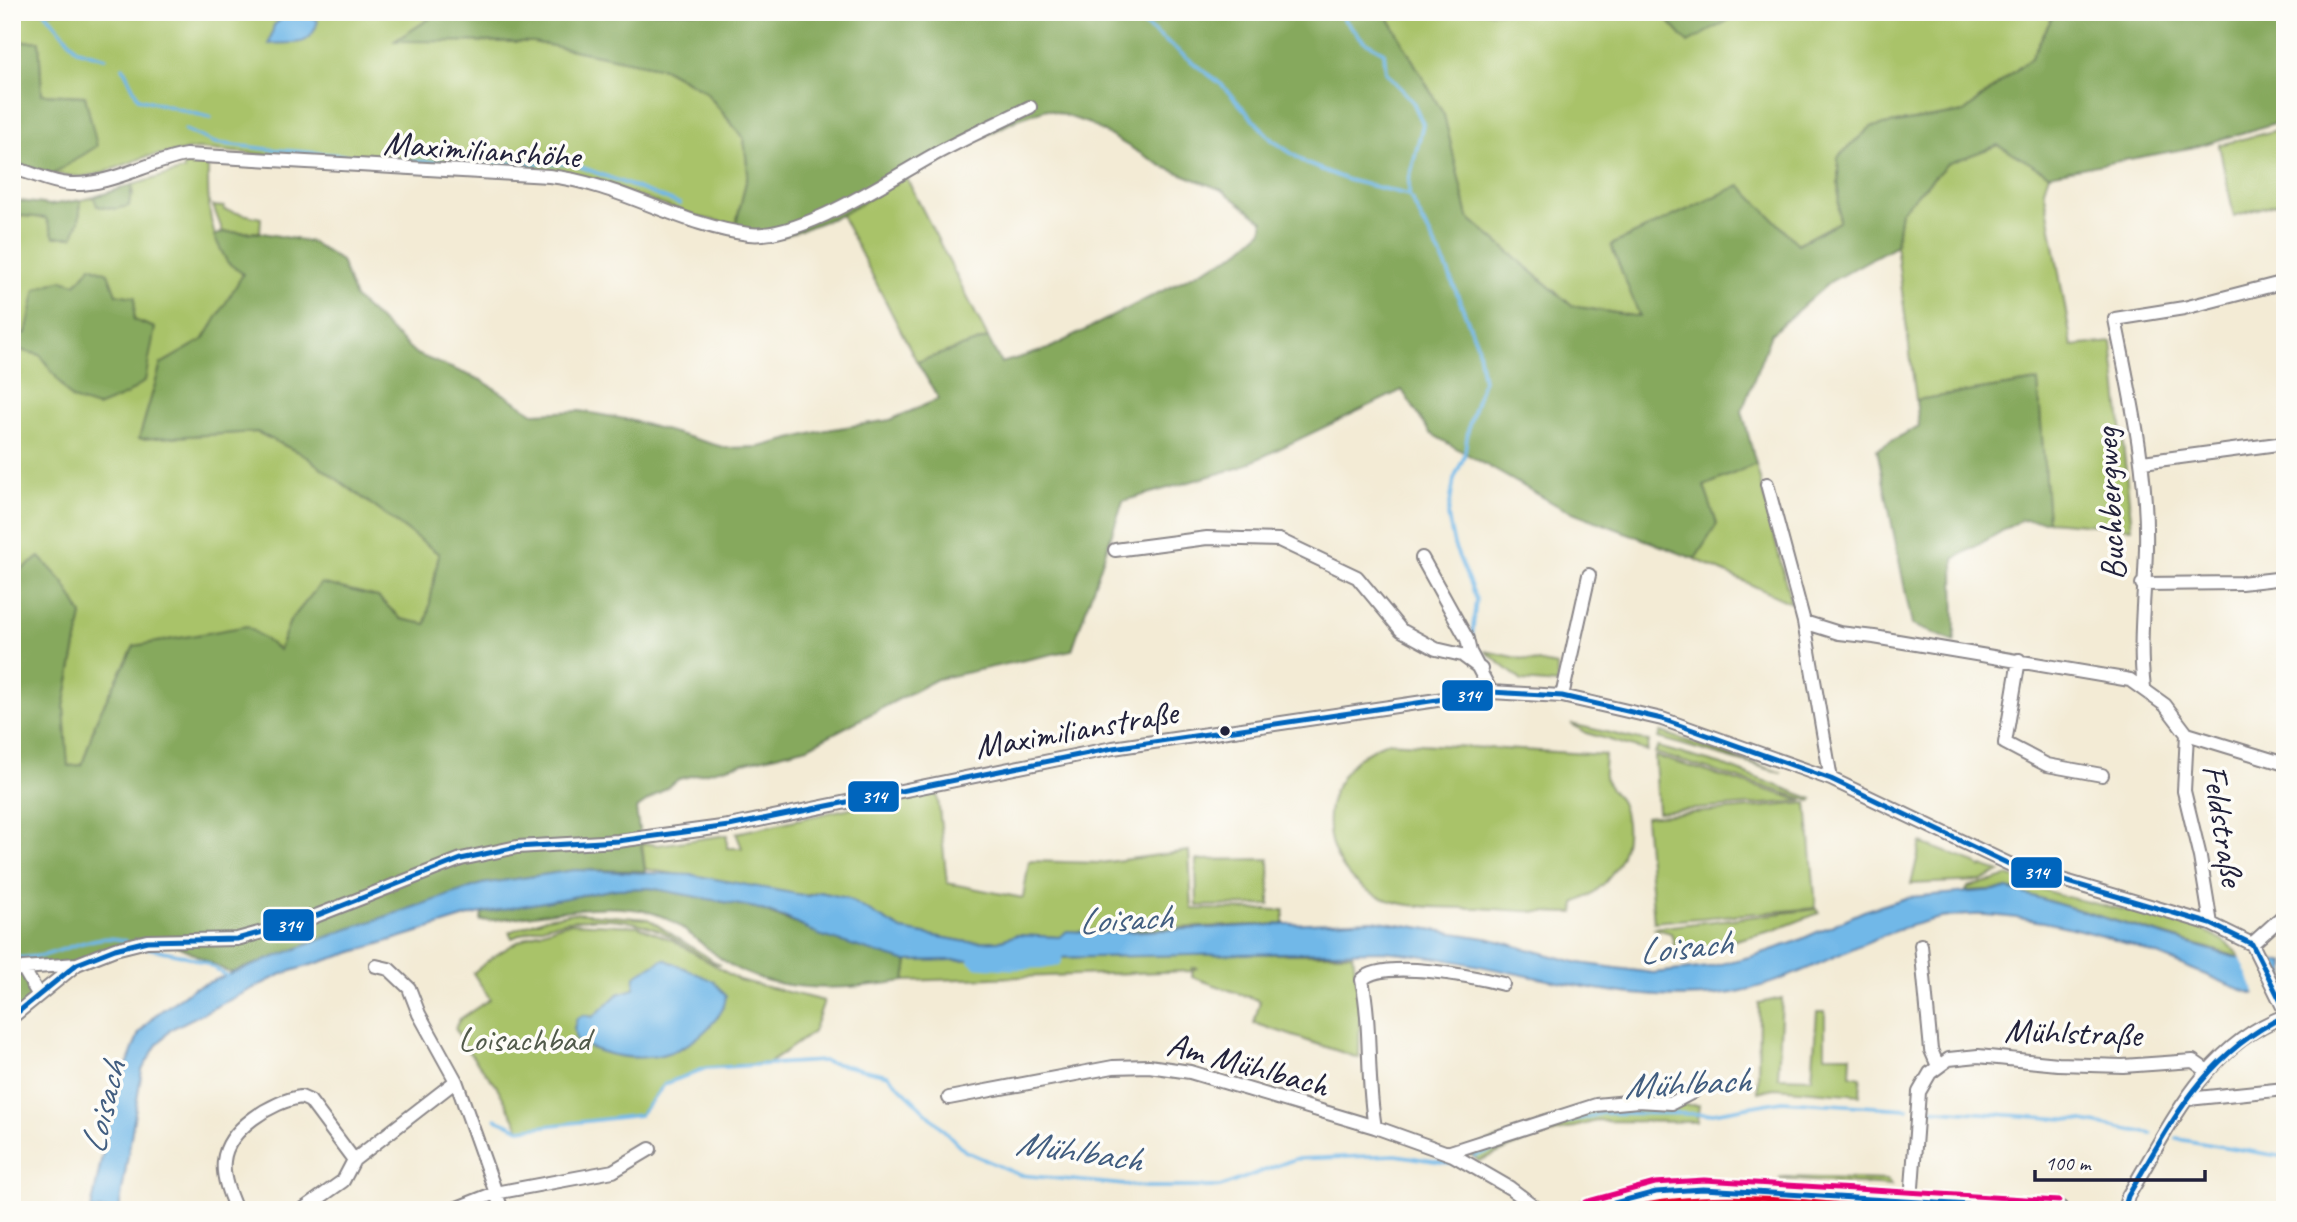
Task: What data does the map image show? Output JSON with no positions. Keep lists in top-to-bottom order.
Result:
{
  "streets": {
    "street": [
      "Maximilianshöhe",
      "Buchbergweg",
      "Maximilianstraße",
      "Feldstraße",
      "Mühlstraße",
      "Am Mühlbach"
    ]
  },
  "crossings": [
    ["Maximilianstraße", "Feldstraße"]
  ],
  "water": ["Loisach", "Mühlbach"],
  "parks": ["Loisachbad"],
  "lines": ["transit line 314"],
  "scale_bar": "100 m"
}
